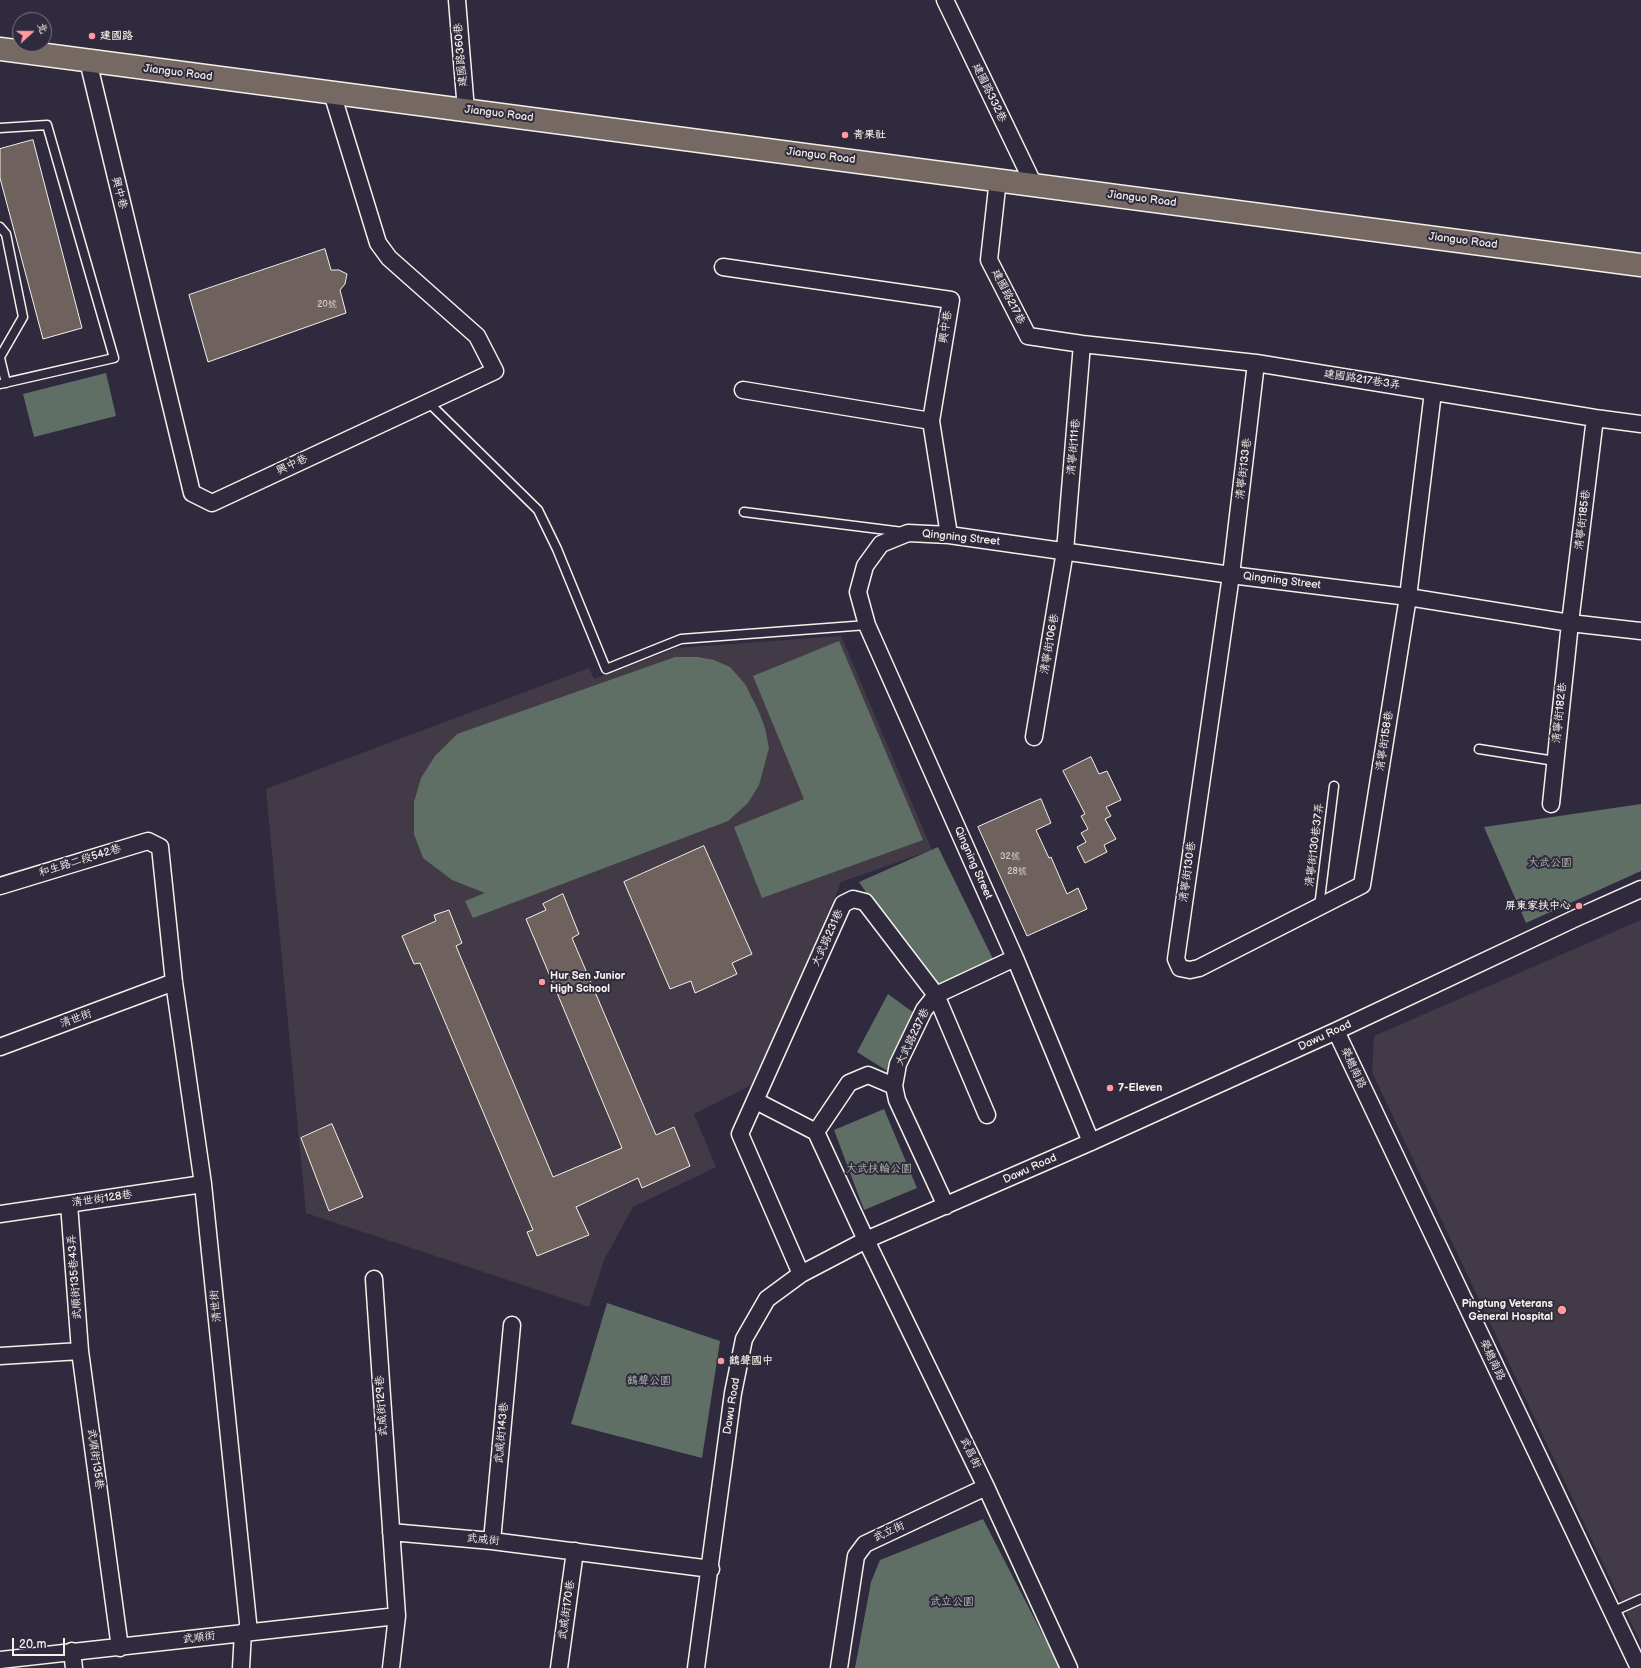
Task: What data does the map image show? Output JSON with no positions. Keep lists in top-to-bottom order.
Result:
{
  "streets": {
    "main road": ["Jianguo Road"],
    "street": [
      "建國路360巷",
      "建國路332巷",
      "興中巷",
      "建國路217巷",
      "建國路217巷3弄",
      "清寧街111巷",
      "清寧街133巷",
      "清寧街185巷",
      "Qingning Street",
      "清寧街106巷",
      "清寧街182巷",
      "清寧街158巷",
      "和生路二段542巷",
      "清寧街130巷",
      "大武路231巷",
      "清世街",
      "Dawu Road",
      "大武路237巷",
      "榮總南路",
      "清世街128巷",
      "武順街135巷43弄",
      "武威街129巷",
      "武威街143巷",
      "武昌街",
      "武順街135巷",
      "武立街",
      "武威街",
      "武威街170巷",
      "武順街"
    ],
    "lane": ["清寧街130巷37弄"]
  },
  "crossings": [
    ["建國路360巷", "Jianguo Road"],
    ["Jianguo Road", "建國路332巷"],
    ["Jianguo Road", "興中巷"],
    ["Jianguo Road", "建國路217巷"],
    ["興中巷", "Qingning Street"],
    ["建國路217巷", "建國路217巷3弄"],
    ["建國路217巷", "清寧街111巷"],
    ["建國路217巷3弄", "清寧街111巷"],
    ["建國路217巷3弄", "清寧街133巷"],
    ["建國路217巷3弄", "清寧街185巷"],
    ["建國路217巷3弄", "清寧街158巷"],
    ["清寧街111巷", "Qingning Street"],
    ["清寧街111巷", "清寧街106巷"],
    ["清寧街133巷", "Qingning Street"],
    ["清寧街133巷", "清寧街130巷"],
    ["清寧街185巷", "Qingning Street"],
    ["清寧街185巷", "清寧街182巷"],
    ["Qingning Street", "清寧街106巷"],
    ["Qingning Street", "清寧街182巷"],
    ["Qingning Street", "清寧街158巷"],
    ["Qingning Street", "清寧街130巷"],
    ["Qingning Street", "Dawu Road"],
    ["Qingning Street", "大武路237巷"],
    ["清寧街158巷", "清寧街130巷"],
    ["清寧街130巷37弄", "清寧街130巷"],
    ["和生路二段542巷", "清世街"],
    ["大武路231巷", "Dawu Road"],
    ["大武路231巷", "大武路237巷"],
    ["清世街", "清世街128巷"],
    ["清世街", "武順街"],
    ["Dawu Road", "大武路237巷"],
    ["Dawu Road", "榮總南路"],
    ["Dawu Road", "武昌街"],
    ["Dawu Road", "武威街"],
    ["清世街128巷", "武順街135巷43弄"],
    ["武順街135巷43弄", "武順街135巷"],
    ["武威街129巷", "武威街"],
    ["武威街143巷", "武威街"],
    ["武昌街", "武立街"],
    ["武順街135巷", "武順街"],
    ["武威街", "武威街170巷"]
  ],
  "parks": [
    "大武公園",
    "大武扶輪公園",
    "鶴聲公園",
    "武立公園"
  ],
  "places": [
    "建國路",
    "青果社",
    "屏東家扶中心",
    "Hur Sen Junior High School",
    "7-Eleven",
    "Pingtung Veterans General Hospital",
    "鶴聲國中"
  ],
  "house_numbers": ["20號", "32號", "28號"],
  "scale_bar": "20 m",
  "north": "right"
}
